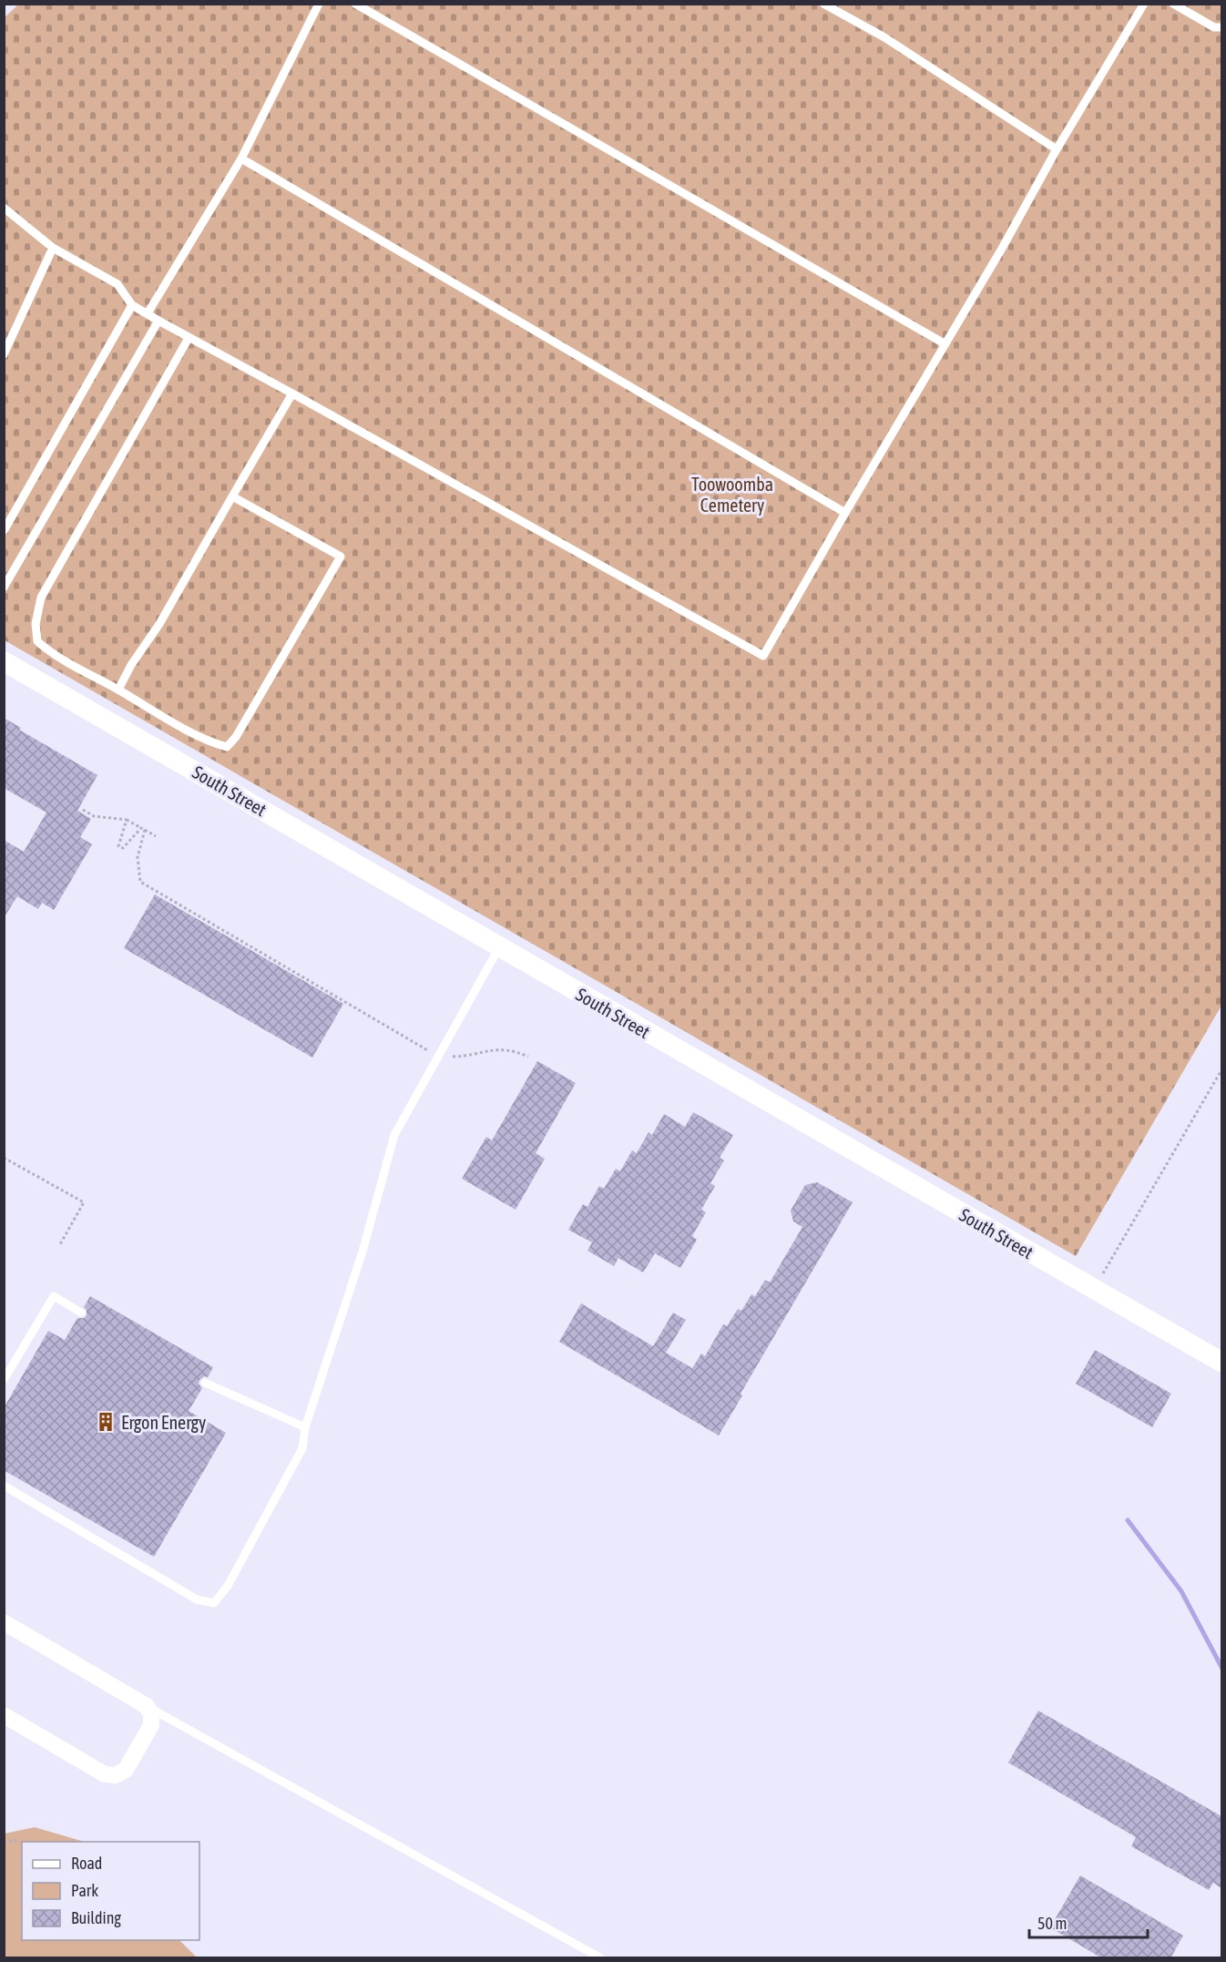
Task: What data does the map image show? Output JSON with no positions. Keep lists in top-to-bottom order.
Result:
{
  "streets": {
    "street": ["South Street"]
  },
  "parks": ["Toowoomba Cemetery"],
  "places": {
    "building": ["Ergon Energy"]
  },
  "legend": ["Road", "Park", "Building"],
  "scale_bar": "50 m"
}
